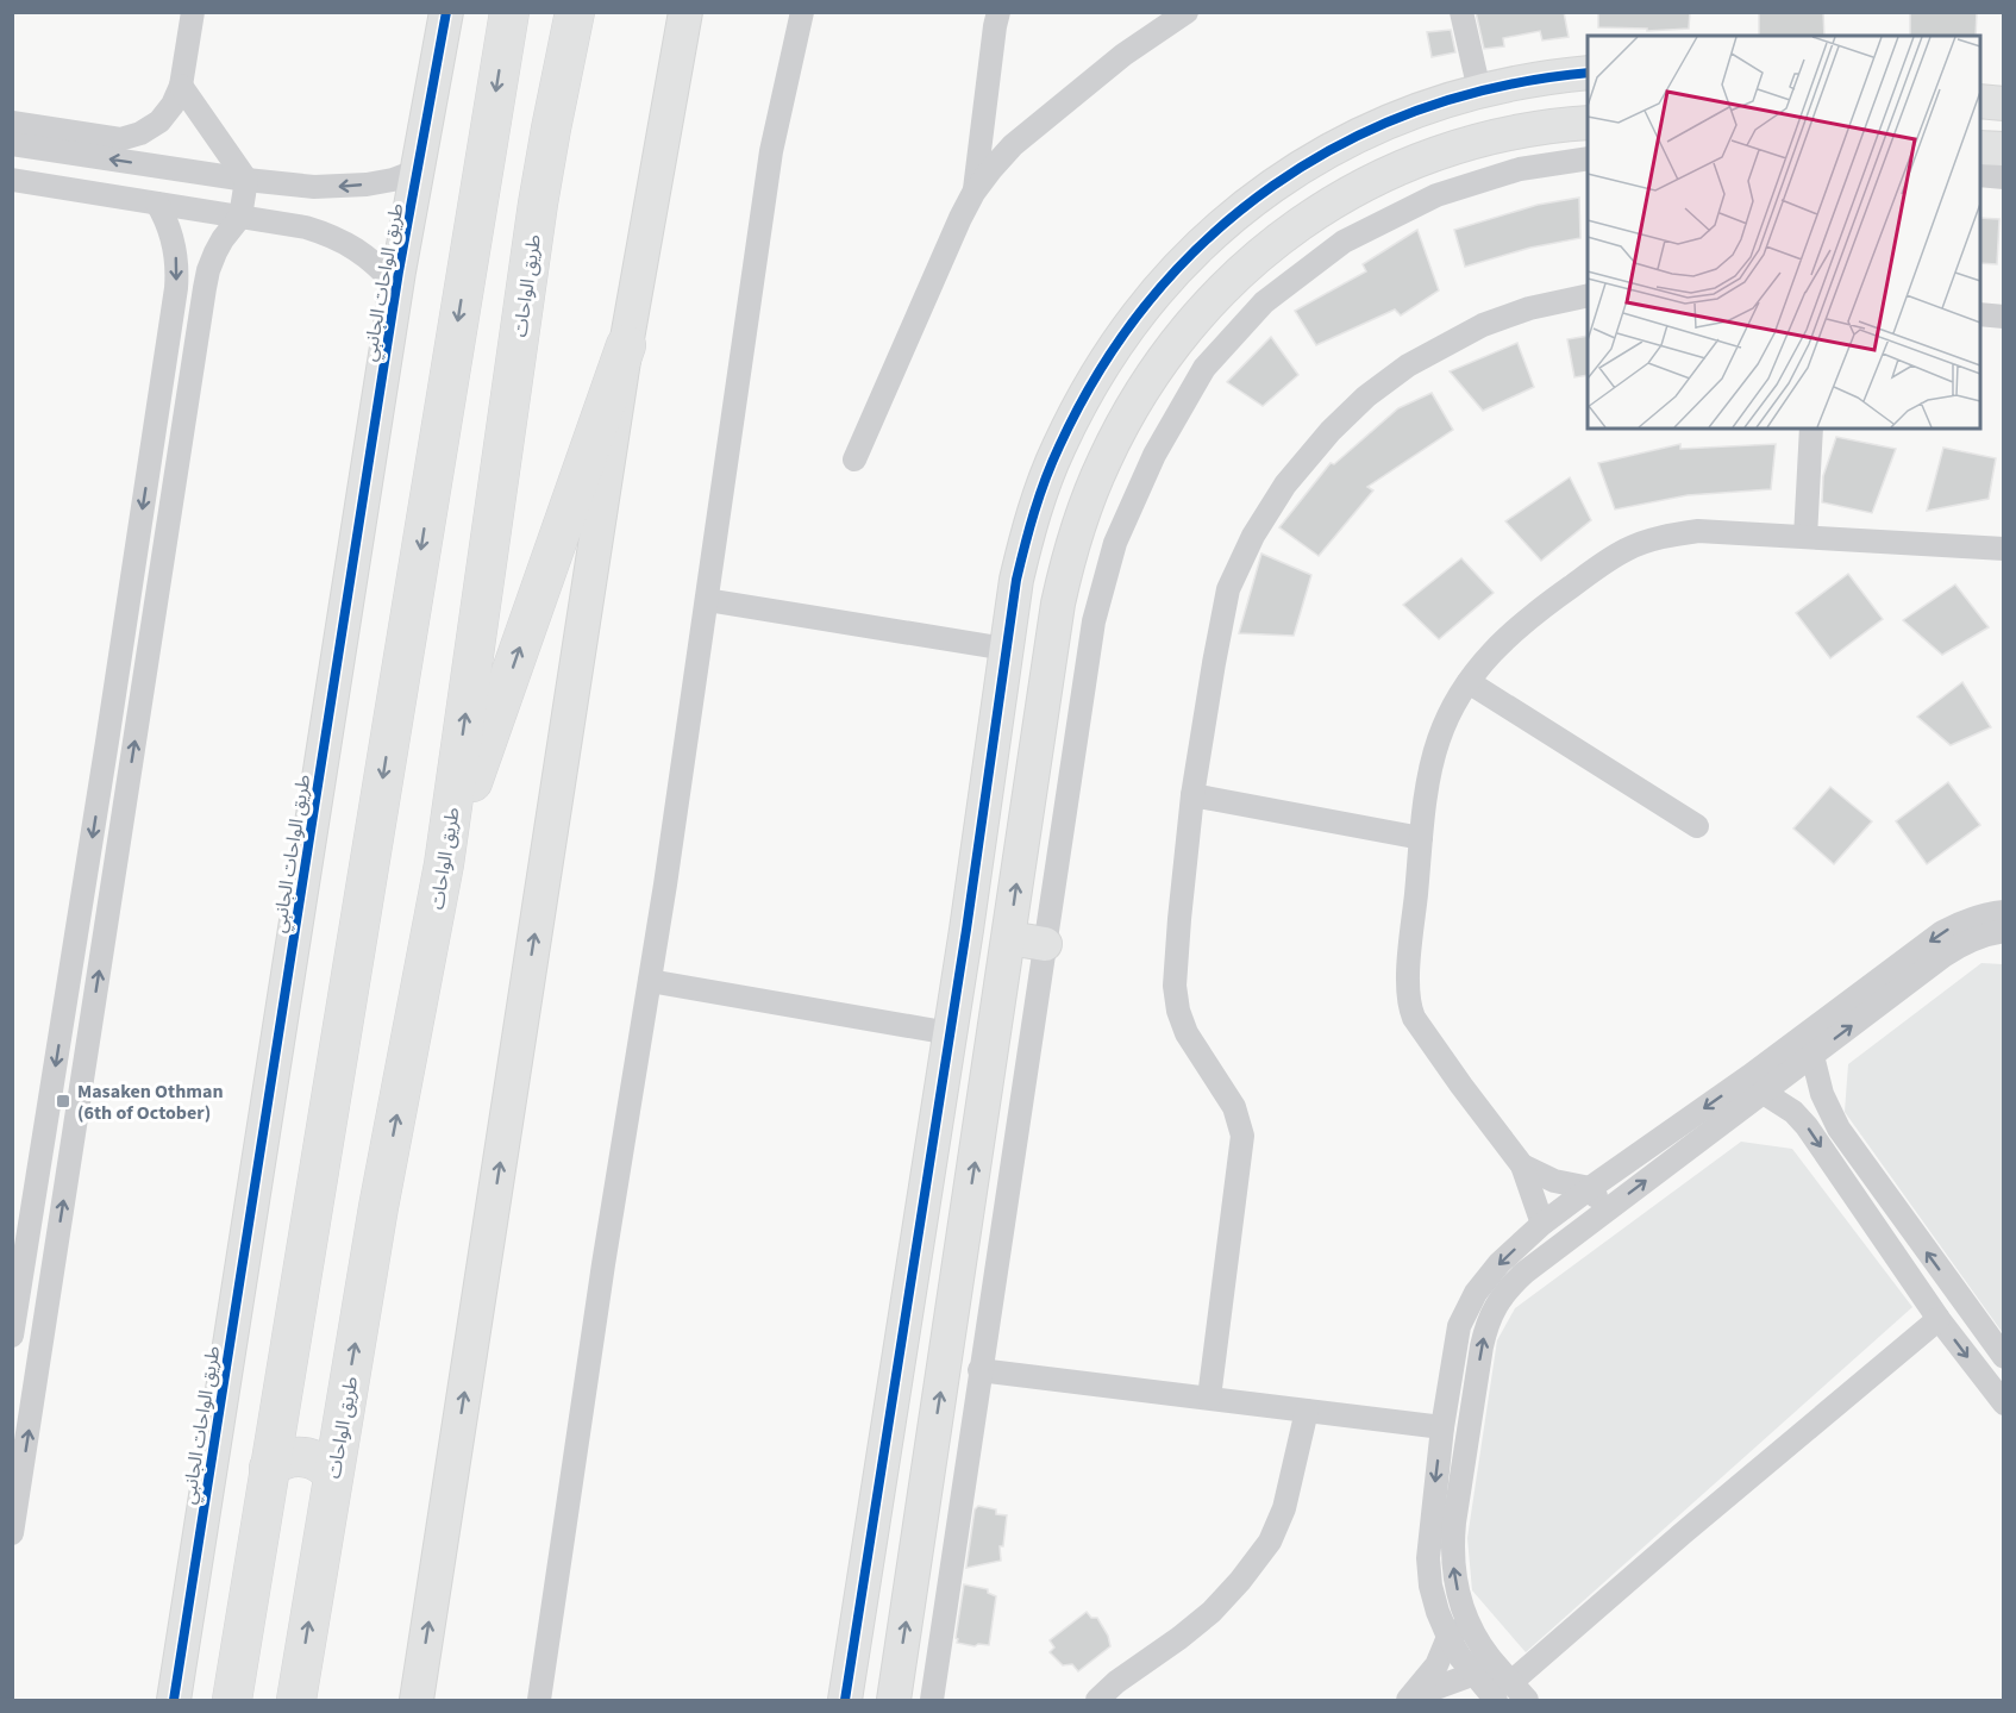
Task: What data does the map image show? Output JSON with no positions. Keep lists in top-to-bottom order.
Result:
{
  "streets": {
    "highway": ["طريق الواحات"],
    "street": ["طريق الواحات الجانبي"]
  },
  "places": {
    "transit": ["Masaken Othman (6th of October)"]
  }
}
